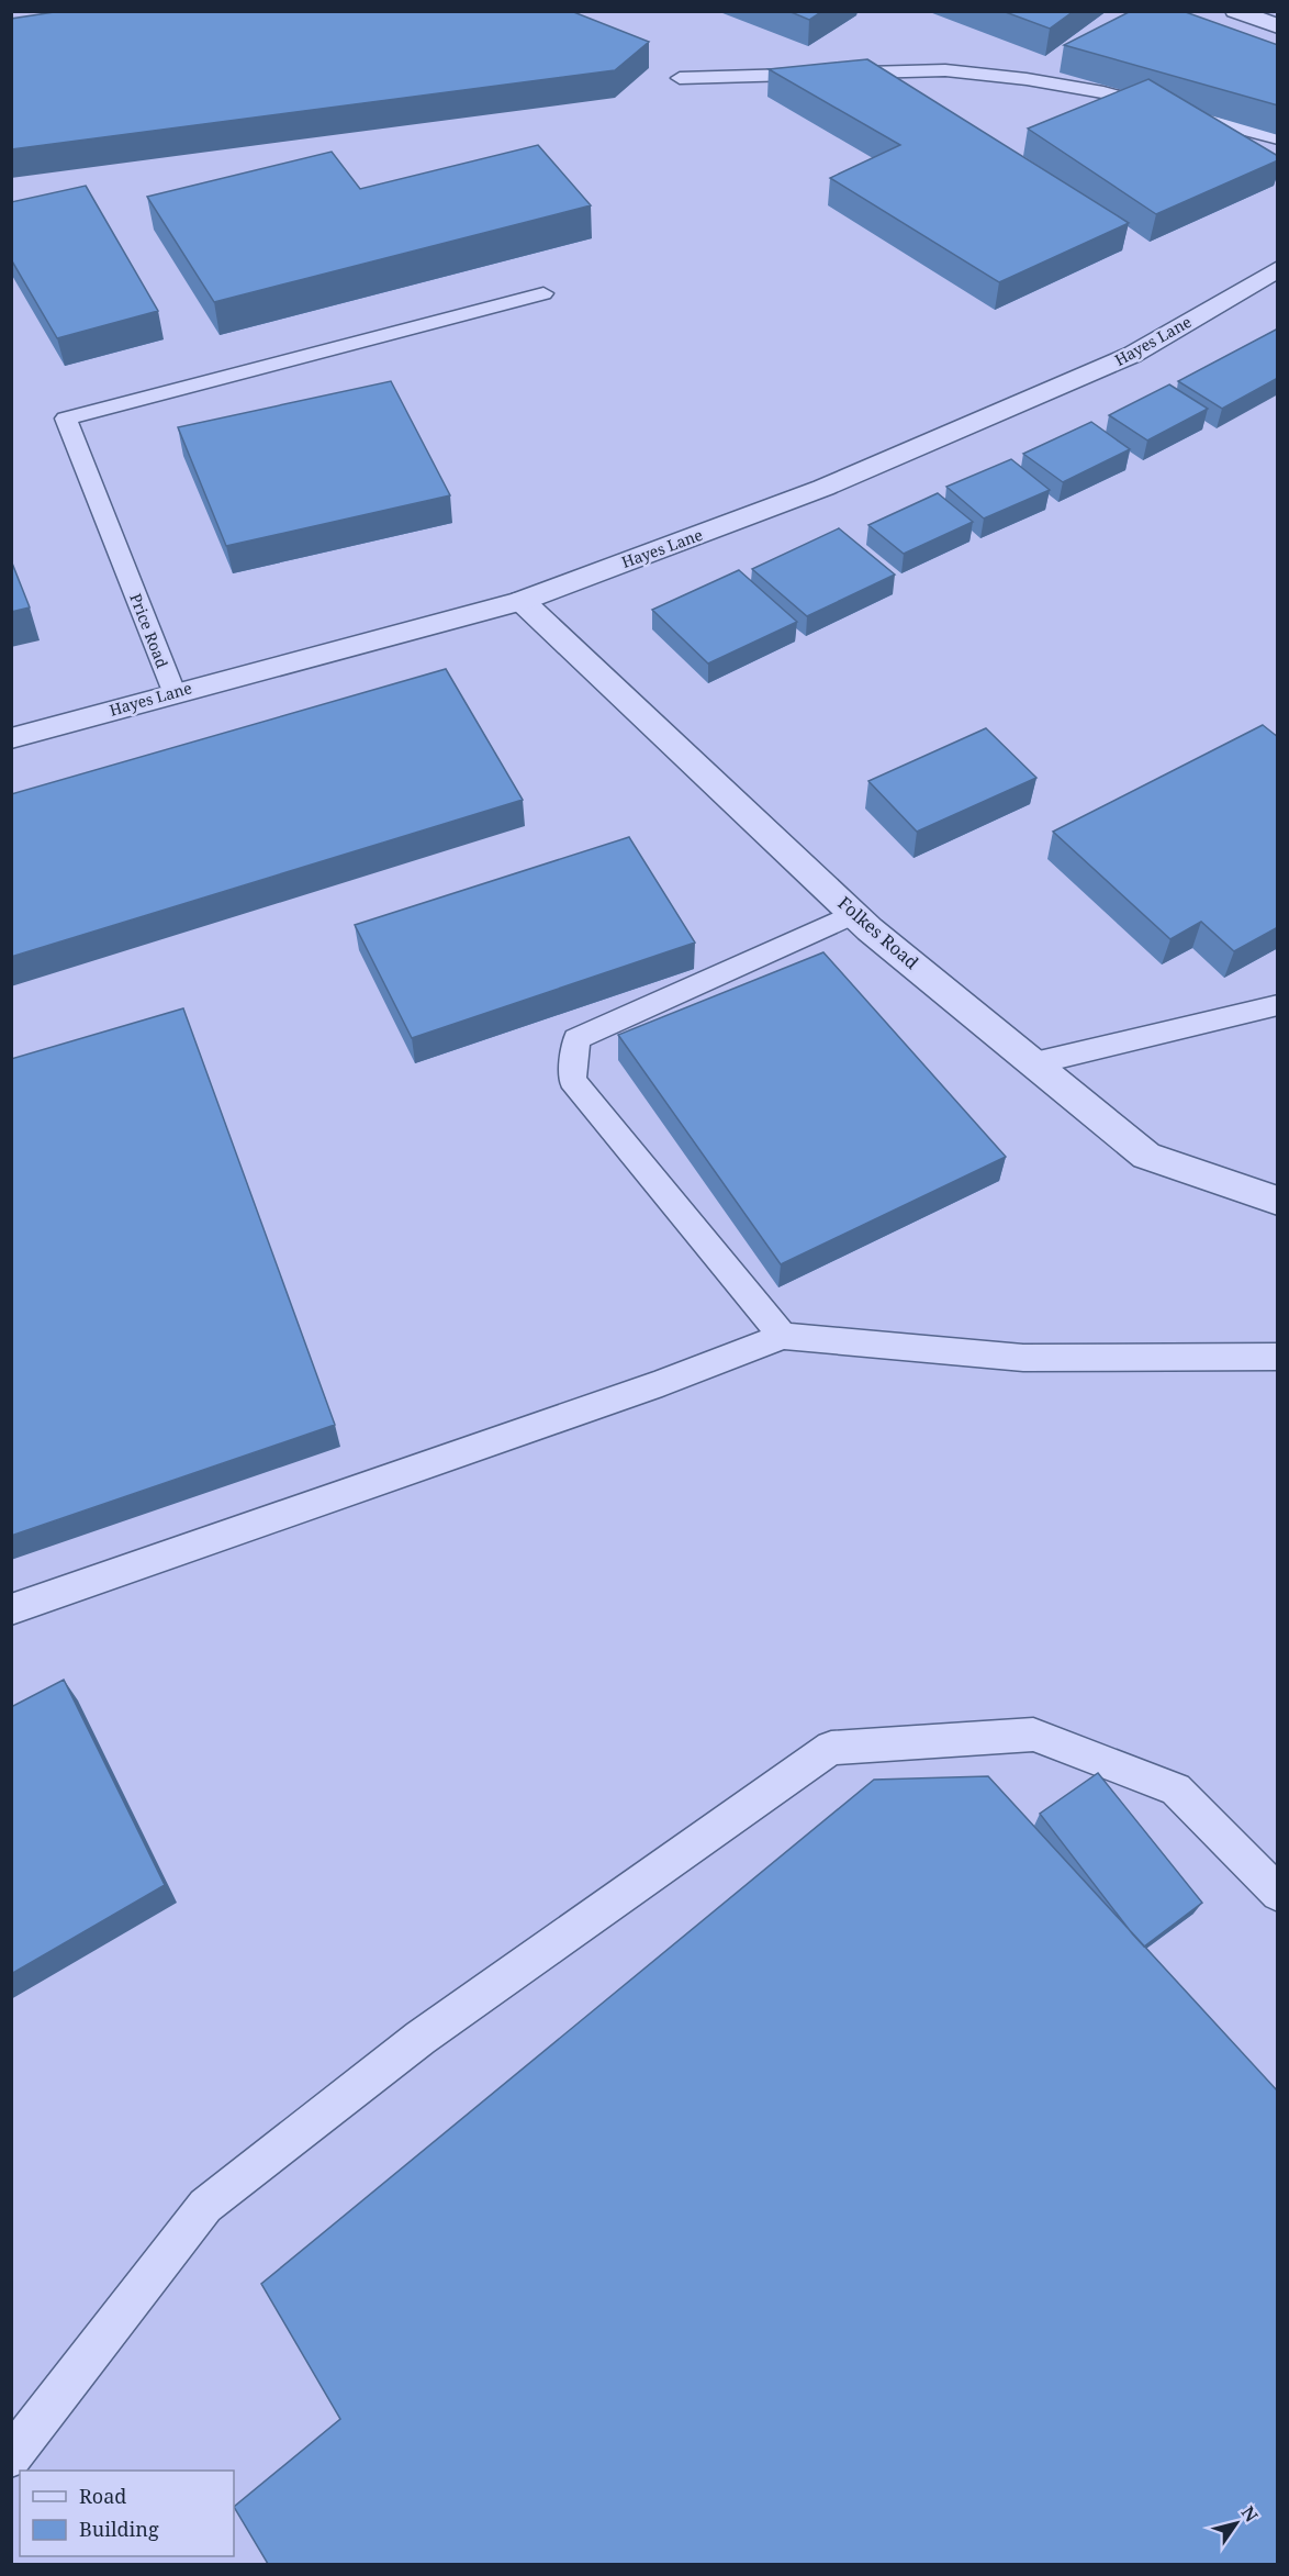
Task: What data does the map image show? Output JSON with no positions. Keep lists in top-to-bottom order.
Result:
{
  "streets": {
    "street": ["Hayes Lane", "Folkes Road"],
    "lane": ["Price Road"]
  },
  "crossings": [
    ["Hayes Lane", "Price Road"],
    ["Hayes Lane", "Folkes Road"]
  ],
  "legend": ["Road", "Building"],
  "north": "top right"
}
